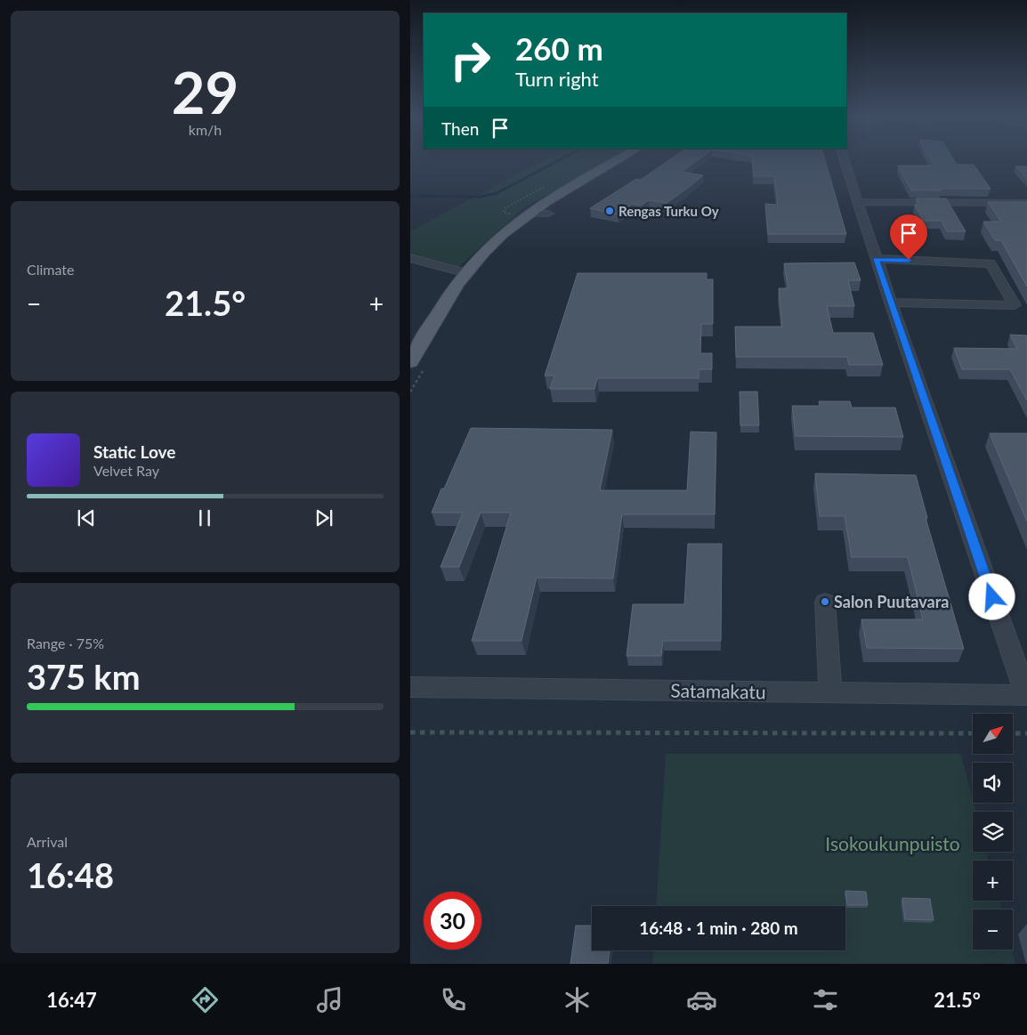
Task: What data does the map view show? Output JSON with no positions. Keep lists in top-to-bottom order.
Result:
{
  "streets": {
    "street": ["Satamakatu"]
  },
  "parks": ["Isokoukunpuisto"],
  "places": ["Rengas Turku Oy", "Salon Puutavara"],
  "north": "top right",
  "page": {
    "tile": [
      ["29", "km/h"],
      "Climate",
      ["Range · 75%", "375 km"],
      ["Arrival", "16:48"]
    ],
    "turn": ["260 m", "Turn right"],
    "then": "Then",
    "heat": ["−", "21.5°", "+"],
    "song": ["Static Love", "Velvet Ray"],
    "map_buttons": ["+", "−"],
    "limit": "30",
    "trip": "16:48 · 1 min · 280 m",
    "tabs": ["16:47", "21.5°"]
  }
}
